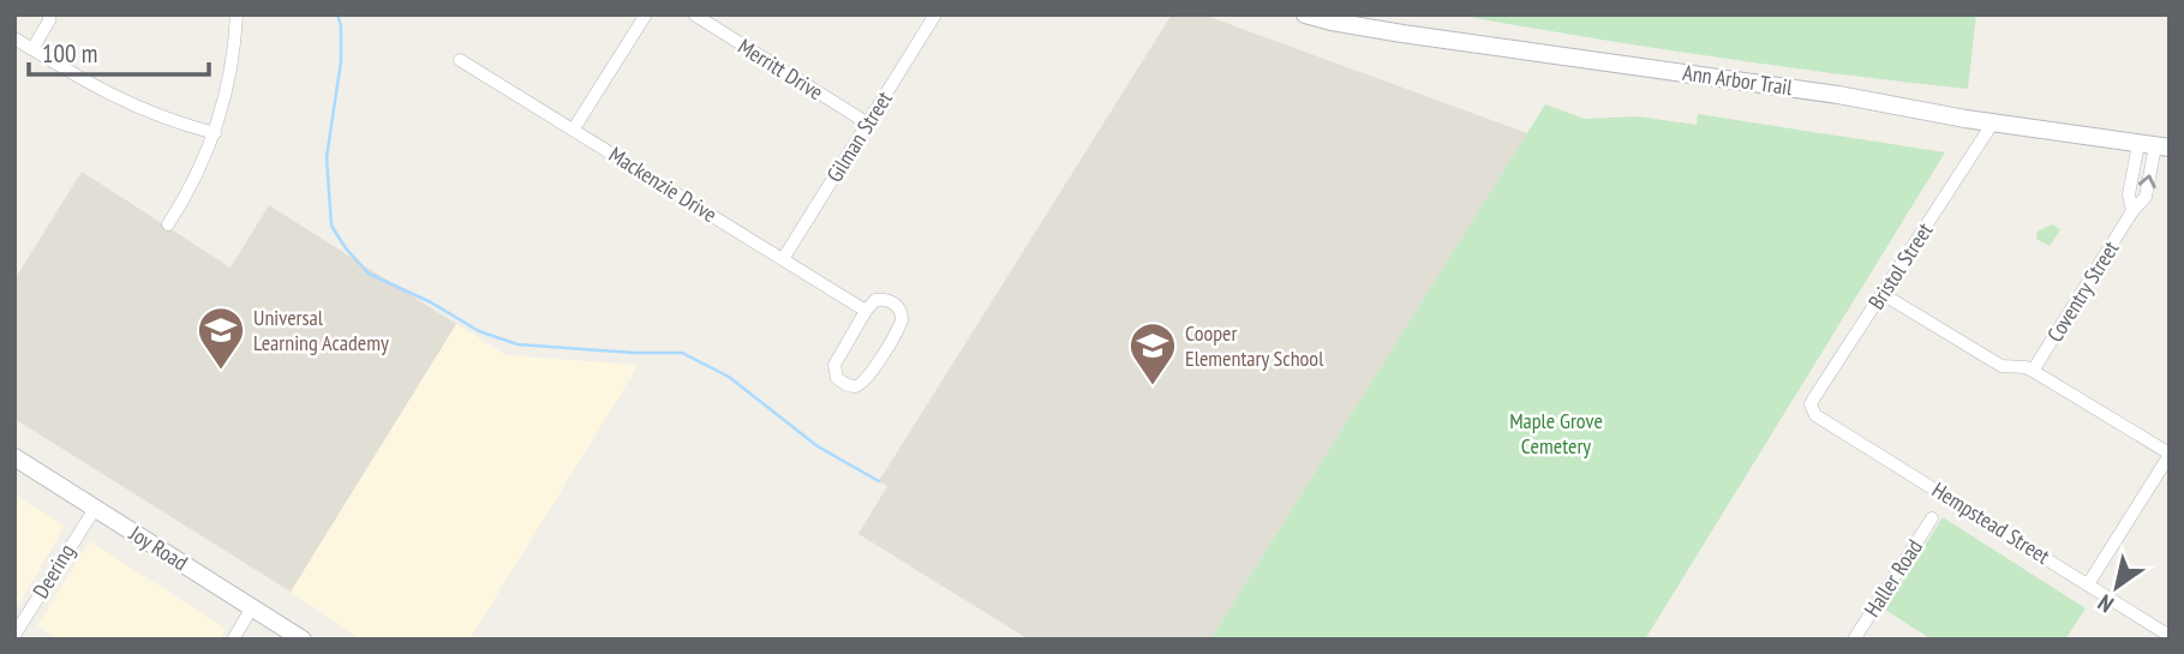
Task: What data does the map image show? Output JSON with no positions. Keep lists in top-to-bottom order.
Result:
{
  "streets": {
    "street": [
      "Merritt Drive",
      "Ann Arbor Trail",
      "Gilman Street",
      "Mackenzie Drive",
      "Bristol Street",
      "Coventry Street",
      "Hempstead Street",
      "Joy Road",
      "Deering",
      "Haller Road"
    ]
  },
  "crossings": [
    ["Merritt Drive", "Gilman Street"],
    ["Ann Arbor Trail", "Bristol Street"],
    ["Ann Arbor Trail", "Coventry Street"],
    ["Gilman Street", "Mackenzie Drive"],
    ["Bristol Street", "Hempstead Street"],
    ["Joy Road", "Deering"]
  ],
  "parks": ["Maple Grove Cemetery"],
  "places": {
    "school or university": ["Universal Learning Academy", "Cooper Elementary School"]
  },
  "scale_bar": "100 m",
  "north": "bottom left"
}
